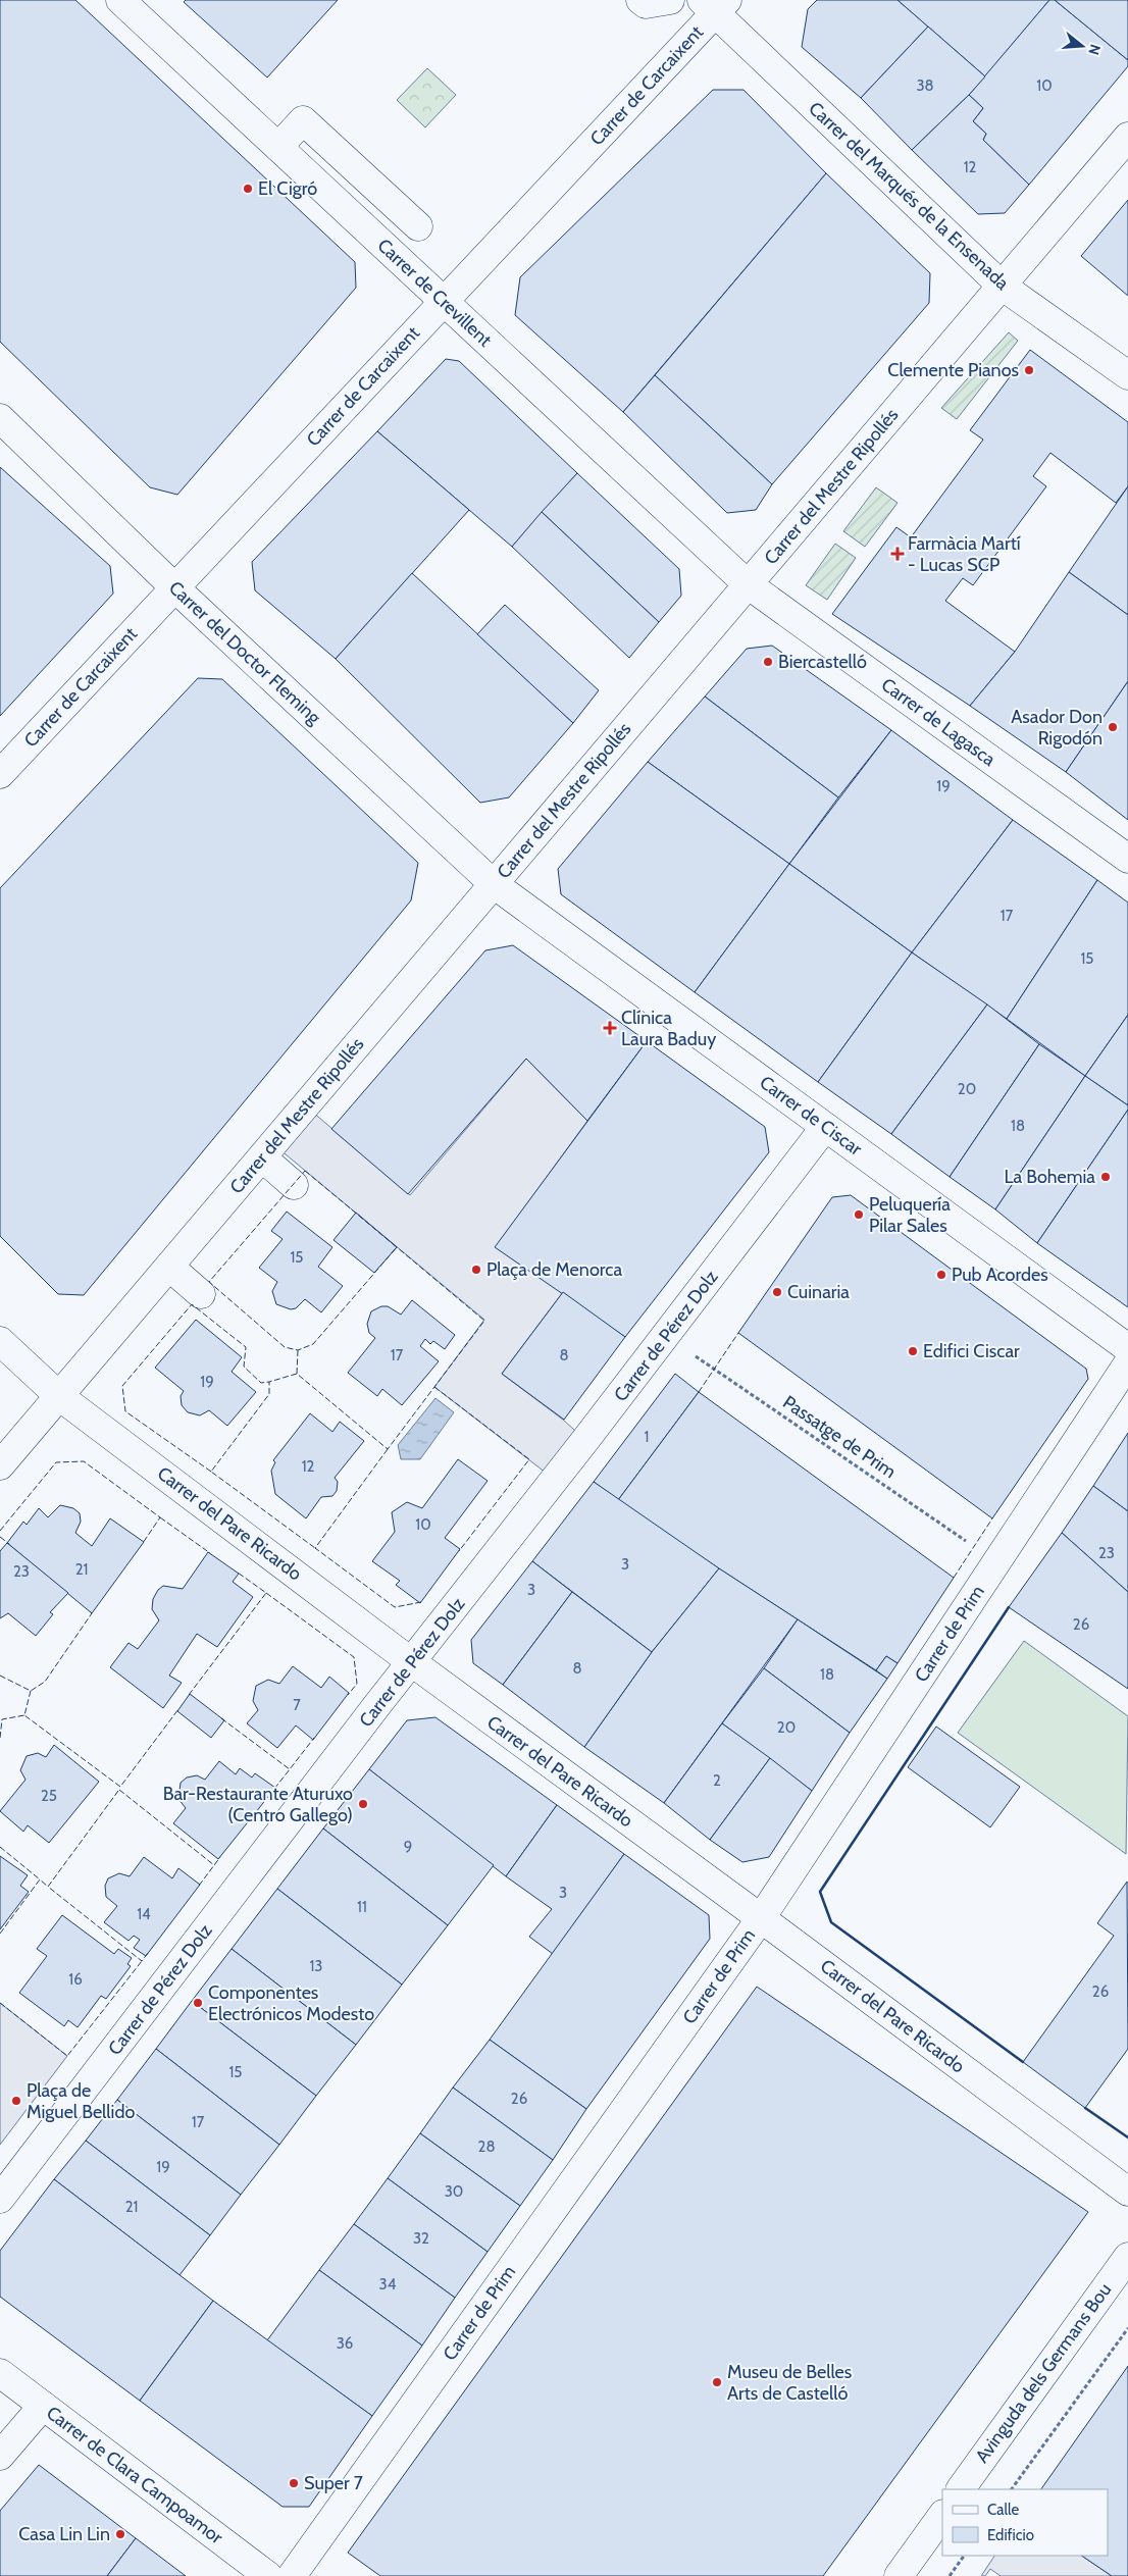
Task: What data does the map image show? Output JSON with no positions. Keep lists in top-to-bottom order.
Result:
{
  "streets": {
    "street": [
      "Carrer de Carcaixent",
      "Carrer del Marqués de la Ensenada",
      "Carrer de Crevillent",
      "Carrer del Mestre Ripollés",
      "Carrer del Doctor Fleming",
      "Carrer de Lagasca",
      "Carrer de Ciscar",
      "Carrer de Pérez Dolz",
      "Carrer del Pare Ricardo",
      "Carrer de Prim",
      "Avinguda dels Germans Bou",
      "Carrer de Clara Campoamor"
    ],
    "path": ["Passatge de Prim"]
  },
  "crossings": [
    ["Carrer de Carcaixent", "Carrer del Marqués de la Ensenada"],
    ["Carrer de Carcaixent", "Carrer de Crevillent"],
    ["Carrer de Carcaixent", "Carrer del Doctor Fleming"],
    ["Carrer del Marqués de la Ensenada", "Carrer del Mestre Ripollés"],
    ["Carrer de Crevillent", "Carrer del Mestre Ripollés"],
    ["Carrer de Crevillent", "Carrer de Lagasca"],
    ["Carrer del Mestre Ripollés", "Carrer del Doctor Fleming"],
    ["Carrer del Mestre Ripollés", "Carrer de Lagasca"],
    ["Carrer del Mestre Ripollés", "Carrer de Ciscar"],
    ["Carrer del Mestre Ripollés", "Carrer del Pare Ricardo"],
    ["Carrer del Doctor Fleming", "Carrer de Ciscar"],
    ["Carrer de Ciscar", "Carrer de Pérez Dolz"],
    ["Carrer de Pérez Dolz", "Passatge de Prim"],
    ["Carrer de Pérez Dolz", "Carrer del Pare Ricardo"],
    ["Passatge de Prim", "Carrer de Prim"],
    ["Carrer del Pare Ricardo", "Carrer de Prim"]
  ],
  "places": {
    "other": [
      "El Cigró",
      "Clemente Pianos",
      "Biercastelló",
      "Asador Don Rigodón",
      "La Bohemia",
      "Peluquería Pilar Sales",
      "Plaça de Menorca",
      "Pub Acordes",
      "Cuinaria",
      "Edifici Ciscar",
      "Bar-Restaurante Aturuxo (Centro Gallego)",
      "Componentes Electrónicos Modesto",
      "Plaça de Miguel Bellido",
      "Museu de Belles Arts de Castelló",
      "Super 7",
      "Casa Lin Lin"
    ],
    "health": ["Farmàcia Martí - Lucas SCP", "Clínica Laura Baduy"]
  },
  "house_numbers": [
    "38",
    "10",
    "12",
    "19",
    "17",
    "15",
    "20",
    "18",
    "15",
    "17",
    "8",
    "19",
    "1",
    "12",
    "10",
    "23",
    "3",
    "21",
    "23",
    "3",
    "26",
    "8",
    "18",
    "7",
    "20",
    "2",
    "25",
    "9",
    "3",
    "11",
    "14",
    "13",
    "16",
    "26",
    "15",
    "26",
    "17",
    "28",
    "19",
    "30",
    "21",
    "32",
    "34",
    "36"
  ],
  "legend": ["Calle", "Edificio"],
  "north": "right"
}
